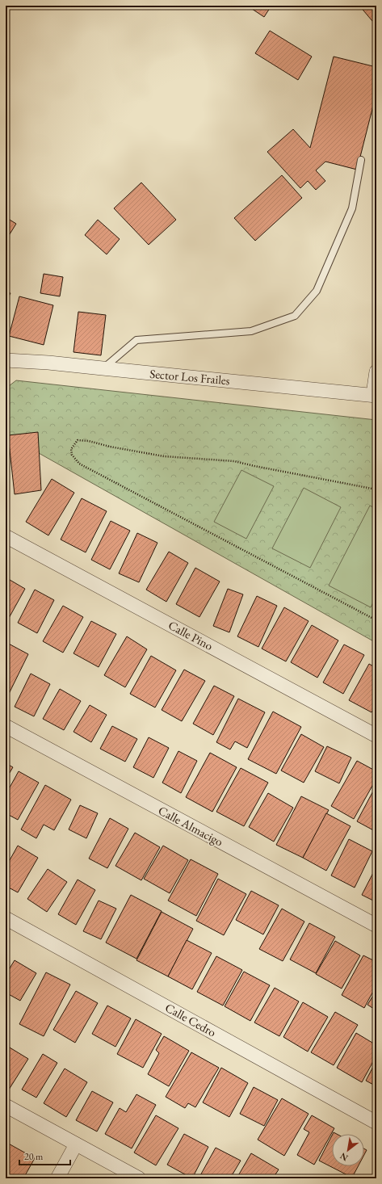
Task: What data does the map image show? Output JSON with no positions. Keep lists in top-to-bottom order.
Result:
{
  "streets": {
    "street": [
      "Sector Los Frailes",
      "Calle Pino",
      "Calle Almacigo",
      "Calle Cedro"
    ]
  },
  "scale_bar": "20 m",
  "north": "bottom left"
}
